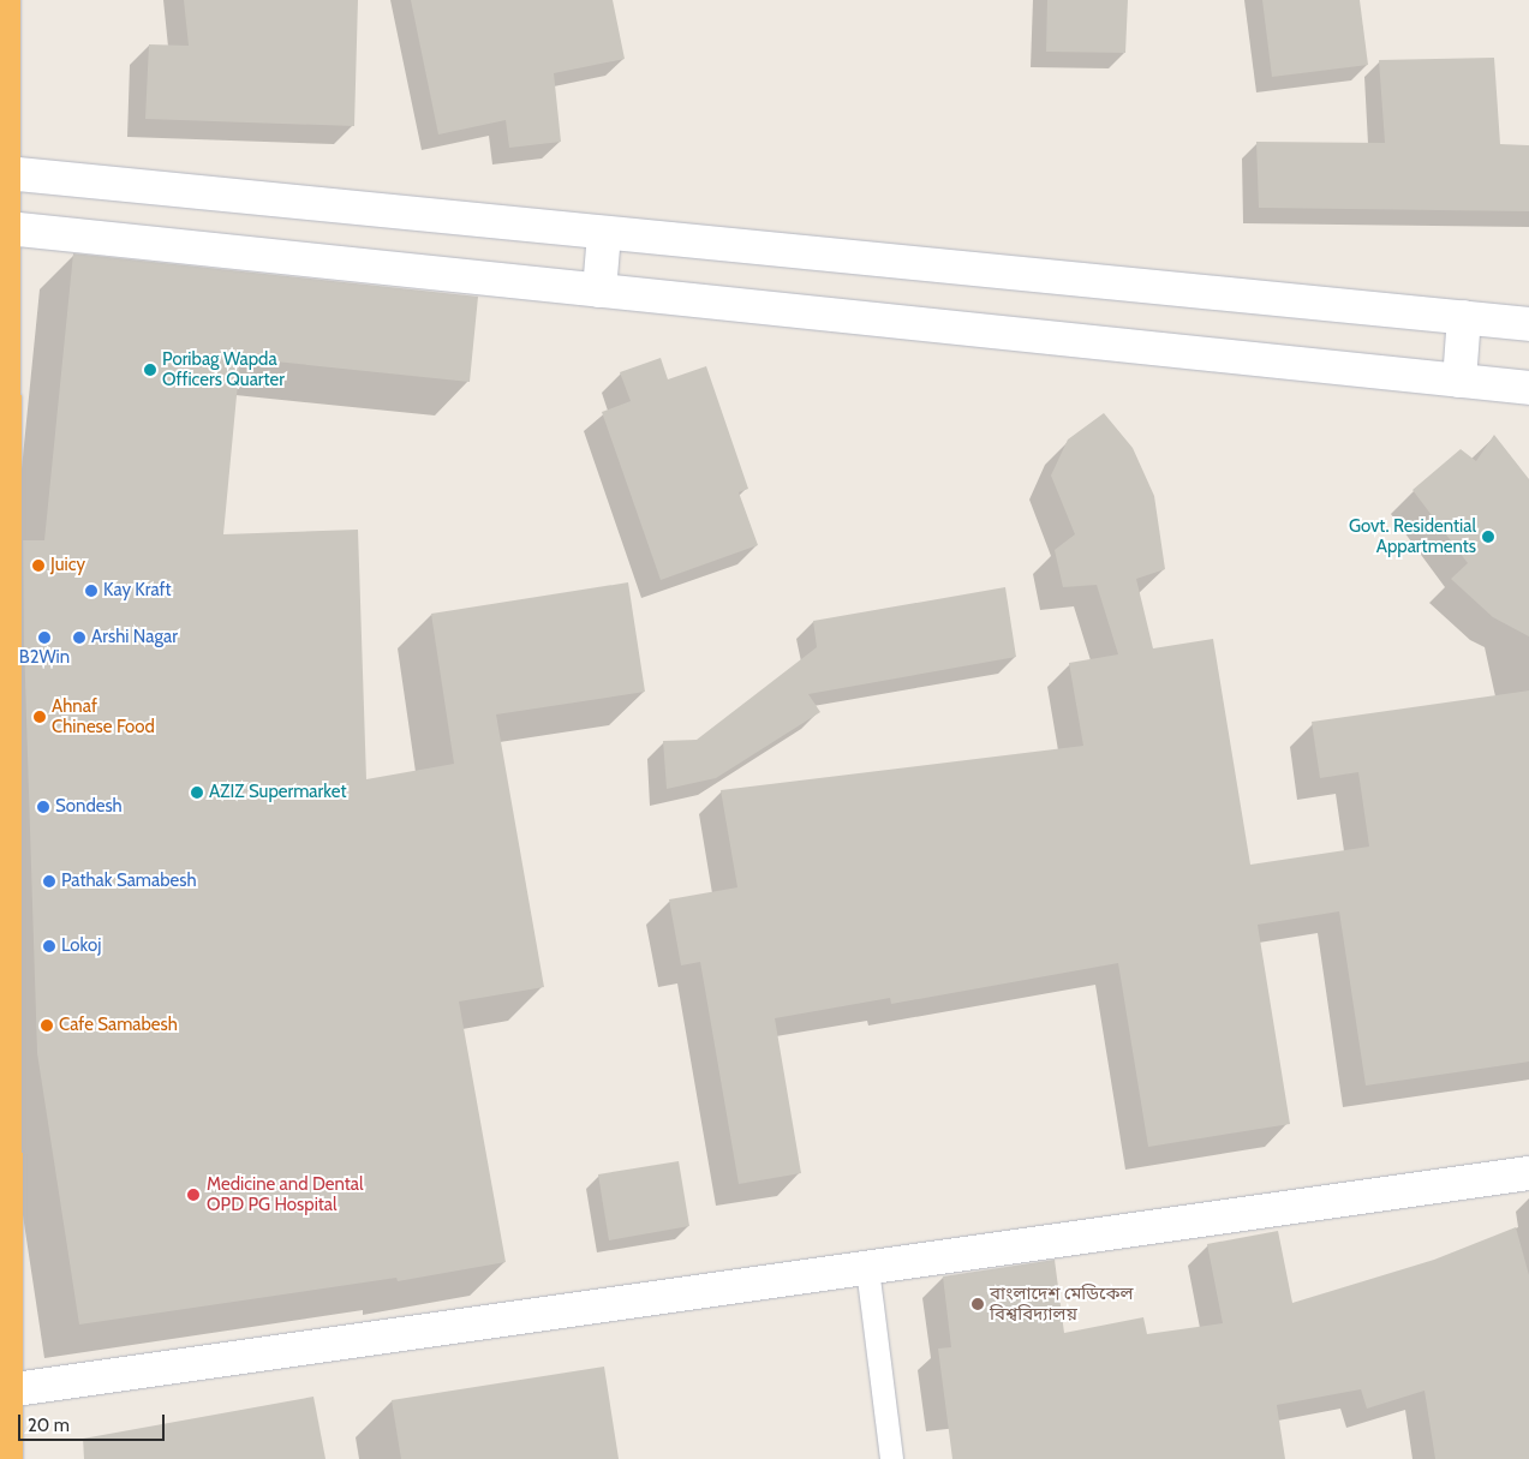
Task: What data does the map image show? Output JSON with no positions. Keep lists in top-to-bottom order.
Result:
{
  "places": [
    "Poribag Wapda Officers Quarter",
    "Govt. Residential Appartments",
    "Juicy",
    "Kay Kraft",
    "B2Win",
    "Arshi Nagar",
    "Ahnaf Chinese Food",
    "AZIZ Supermarket",
    "Sondesh",
    "Pathak Samabesh",
    "Lokoj",
    "Cafe Samabesh",
    "Medicine and Dental OPD PG Hospital",
    "বাংলাদেশ মেডিকেল বিশ্ববিদ্যালয়"
  ],
  "scale_bar": "20 m"
}
